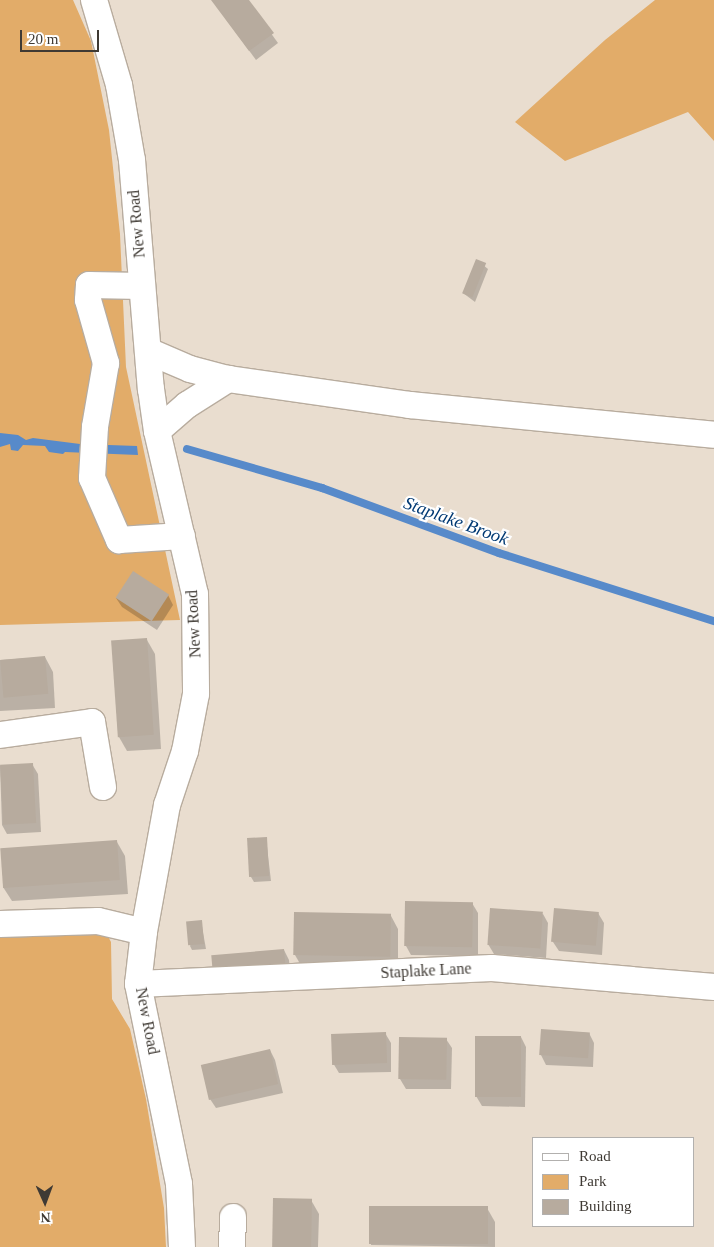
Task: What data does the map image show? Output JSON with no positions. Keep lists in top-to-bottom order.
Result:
{
  "streets": {
    "street": ["New Road", "Staplake Lane"]
  },
  "crossings": [
    ["New Road", "Staplake Lane"]
  ],
  "water": ["Staplake Brook"],
  "legend": ["Road", "Park", "Building"],
  "scale_bar": "20 m",
  "north": "bottom"
}
